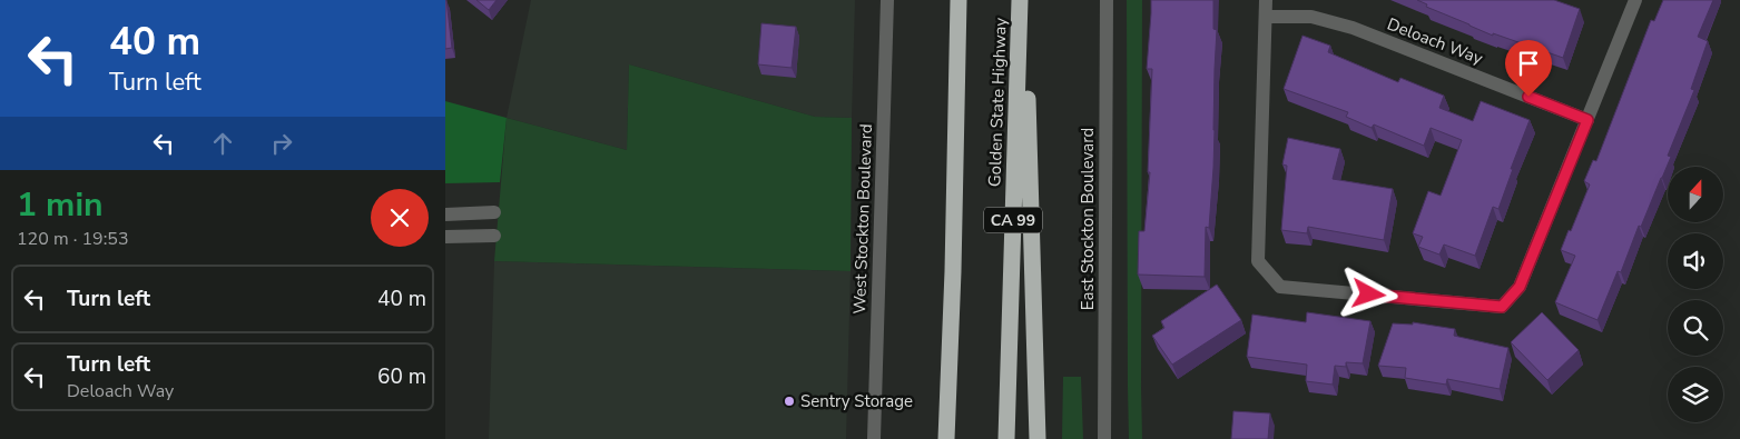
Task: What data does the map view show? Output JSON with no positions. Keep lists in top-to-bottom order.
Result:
{
  "streets": {
    "highway": ["Golden State Highway", "CA 99"],
    "street": ["Deloach Way", "West Stockton Boulevard", "East Stockton Boulevard"]
  },
  "places": ["Sentry Storage"],
  "north": "top",
  "page": {
    "turn": ["40 m", "Turn left"],
    "heading": ["1 min", "120 m · 19:53"],
    "list": [
      {
        "name": "Turn left",
        "value": "40 m"
      },
      {
        "name": "Turn left",
        "note": "Deloach Way",
        "value": "60 m"
      }
    ]
  }
}
